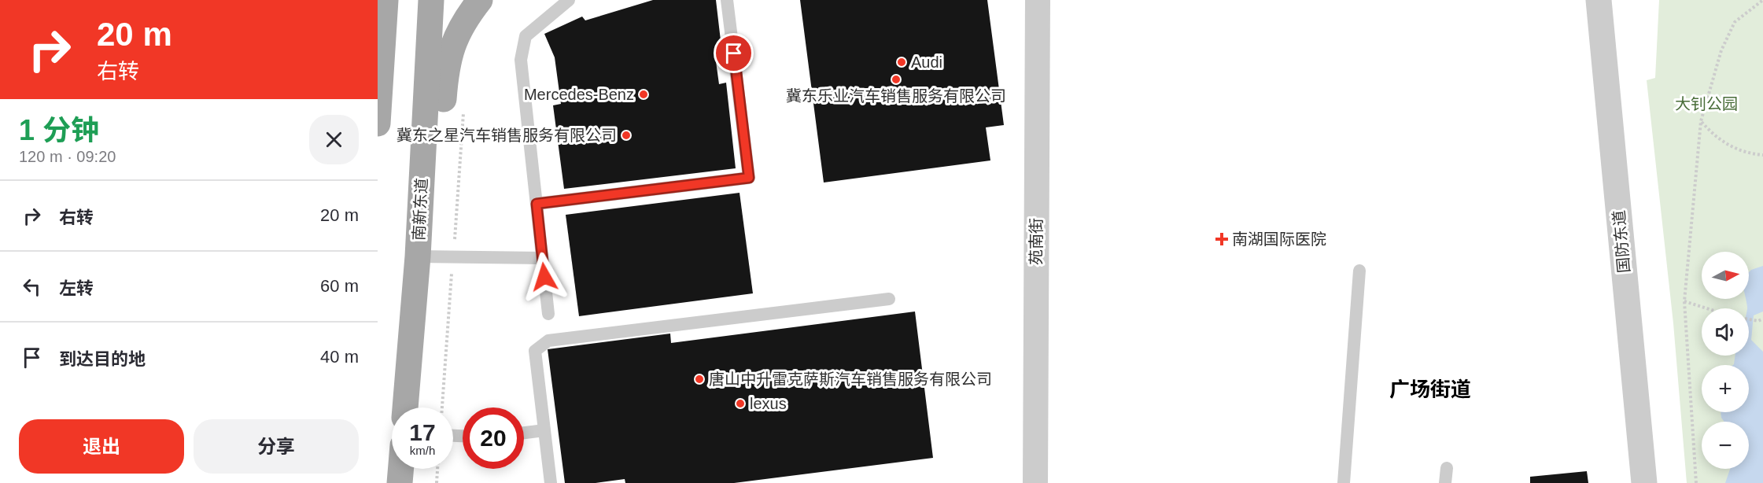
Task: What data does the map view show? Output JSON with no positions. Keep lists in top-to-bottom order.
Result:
{
  "streets": {
    "main road": ["南新东道"],
    "street": ["苑南街", "国防东道"]
  },
  "districts": ["广场街道"],
  "parks": ["大钊公园"],
  "places": {
    "other": [
      "Audi",
      "冀东乐业汽车销售服务有限公司",
      "Mercedes-Benz",
      "冀东之星汽车销售服务有限公司",
      "唐山中升雷克萨斯汽车销售服务有限公司",
      "lexus"
    ],
    "health": ["南湖国际医院"]
  },
  "north": "right",
  "page": {
    "turn": ["20 m", "右转"],
    "heading": ["1 分钟", "120 m · 09:20"],
    "list": [
      {
        "name": "右转",
        "value": "20 m"
      },
      {
        "name": "左转",
        "value": "60 m"
      },
      {
        "name": "到达目的地",
        "value": "40 m"
      }
    ],
    "map_buttons": ["+", "−"],
    "speed": "17 km/h",
    "limit": "20",
    "buttons": ["退出", "分享"]
  }
}
